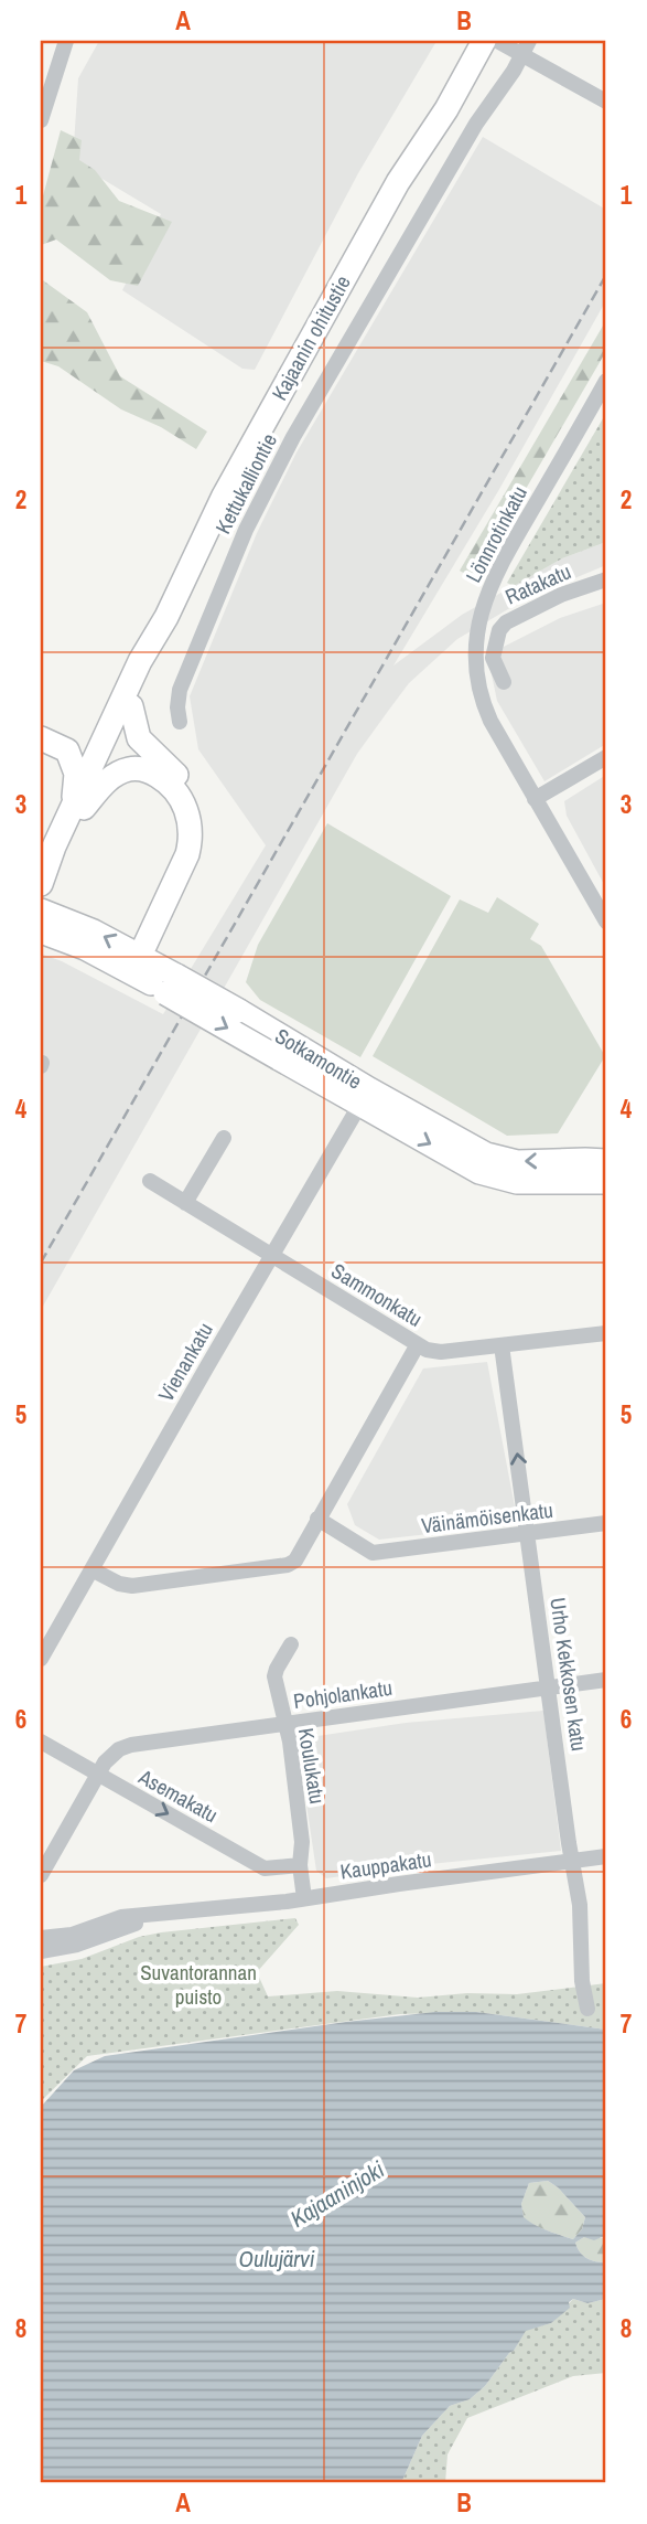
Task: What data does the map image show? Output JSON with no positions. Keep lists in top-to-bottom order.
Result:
{
  "streets": {
    "highway": ["Kajaanin ohitustie", "Sotkamontie"],
    "street": [
      "Kettukalliontie",
      "Lönnrotinkatu",
      "Ratakatu",
      "Sammonkatu",
      "Vienankatu",
      "Väinämöisenkatu",
      "Urho Kekkosen katu",
      "Pohjolankatu",
      "Koulukatu",
      "Asemakatu",
      "Kauppakatu"
    ]
  },
  "crossings": [
    ["Sotkamontie", "Vienankatu"],
    ["Sammonkatu", "Vienankatu"],
    ["Sammonkatu", "Urho Kekkosen katu"],
    ["Väinämöisenkatu", "Urho Kekkosen katu"],
    ["Urho Kekkosen katu", "Pohjolankatu"],
    ["Urho Kekkosen katu", "Kauppakatu"],
    ["Pohjolankatu", "Koulukatu"],
    ["Pohjolankatu", "Asemakatu"],
    ["Koulukatu", "Asemakatu"],
    ["Koulukatu", "Kauppakatu"]
  ],
  "one_way": ["Asemakatu"],
  "water": ["Kajaaninjoki", "Oulujärvi"],
  "parks": ["Suvantorannan puisto"],
  "grid": {
    "columns": ["A", "B"],
    "rows": [
      "1",
      "2",
      "3",
      "4",
      "5",
      "6",
      "7",
      "8"
    ]
  }
}
